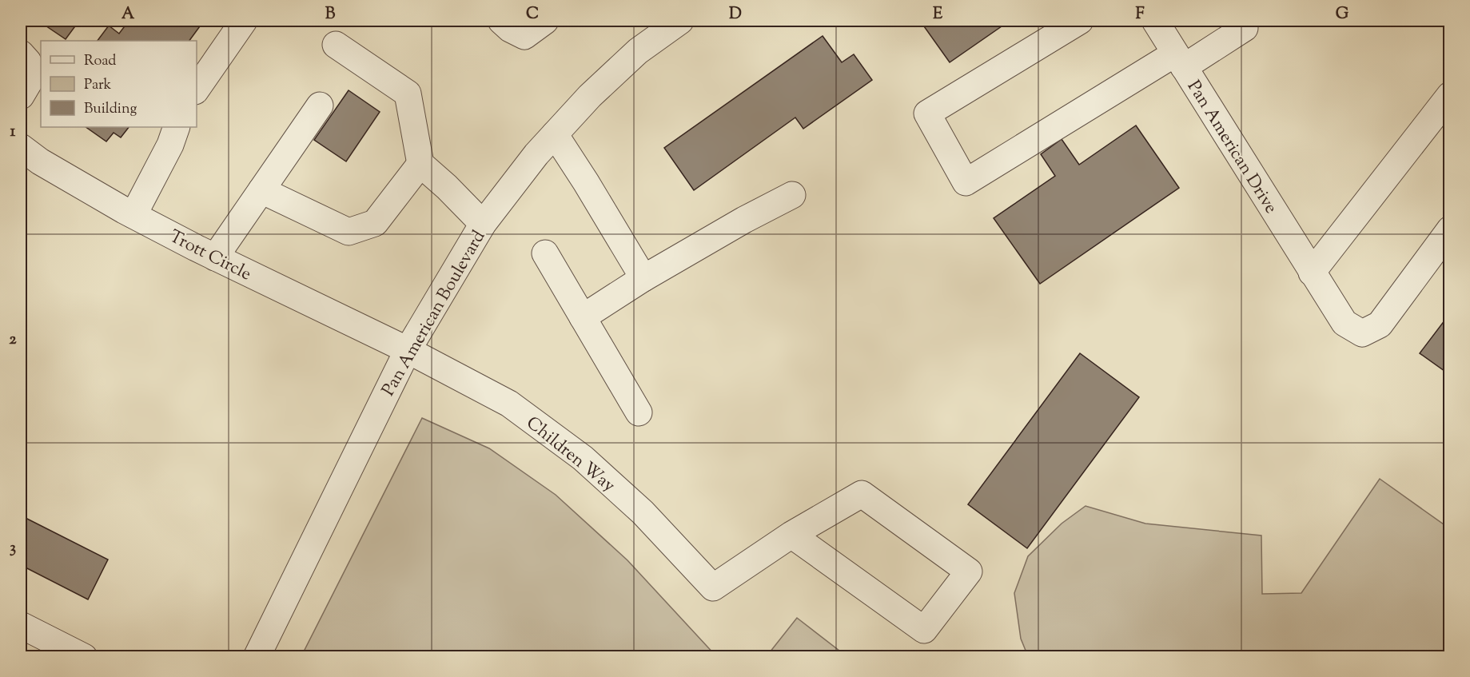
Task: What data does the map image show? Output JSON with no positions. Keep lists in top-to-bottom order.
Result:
{
  "streets": {
    "street": [
      "Pan American Drive",
      "Trott Circle",
      "Pan American Boulevard",
      "Children Way"
    ]
  },
  "crossings": [
    ["Trott Circle", "Pan American Boulevard"],
    ["Trott Circle", "Children Way"],
    ["Pan American Boulevard", "Children Way"]
  ],
  "legend": ["Road", "Park", "Building"],
  "grid": {
    "columns": [
      "A",
      "B",
      "C",
      "D",
      "E",
      "F",
      "G"
    ],
    "rows": ["1", "2", "3"]
  }
}
